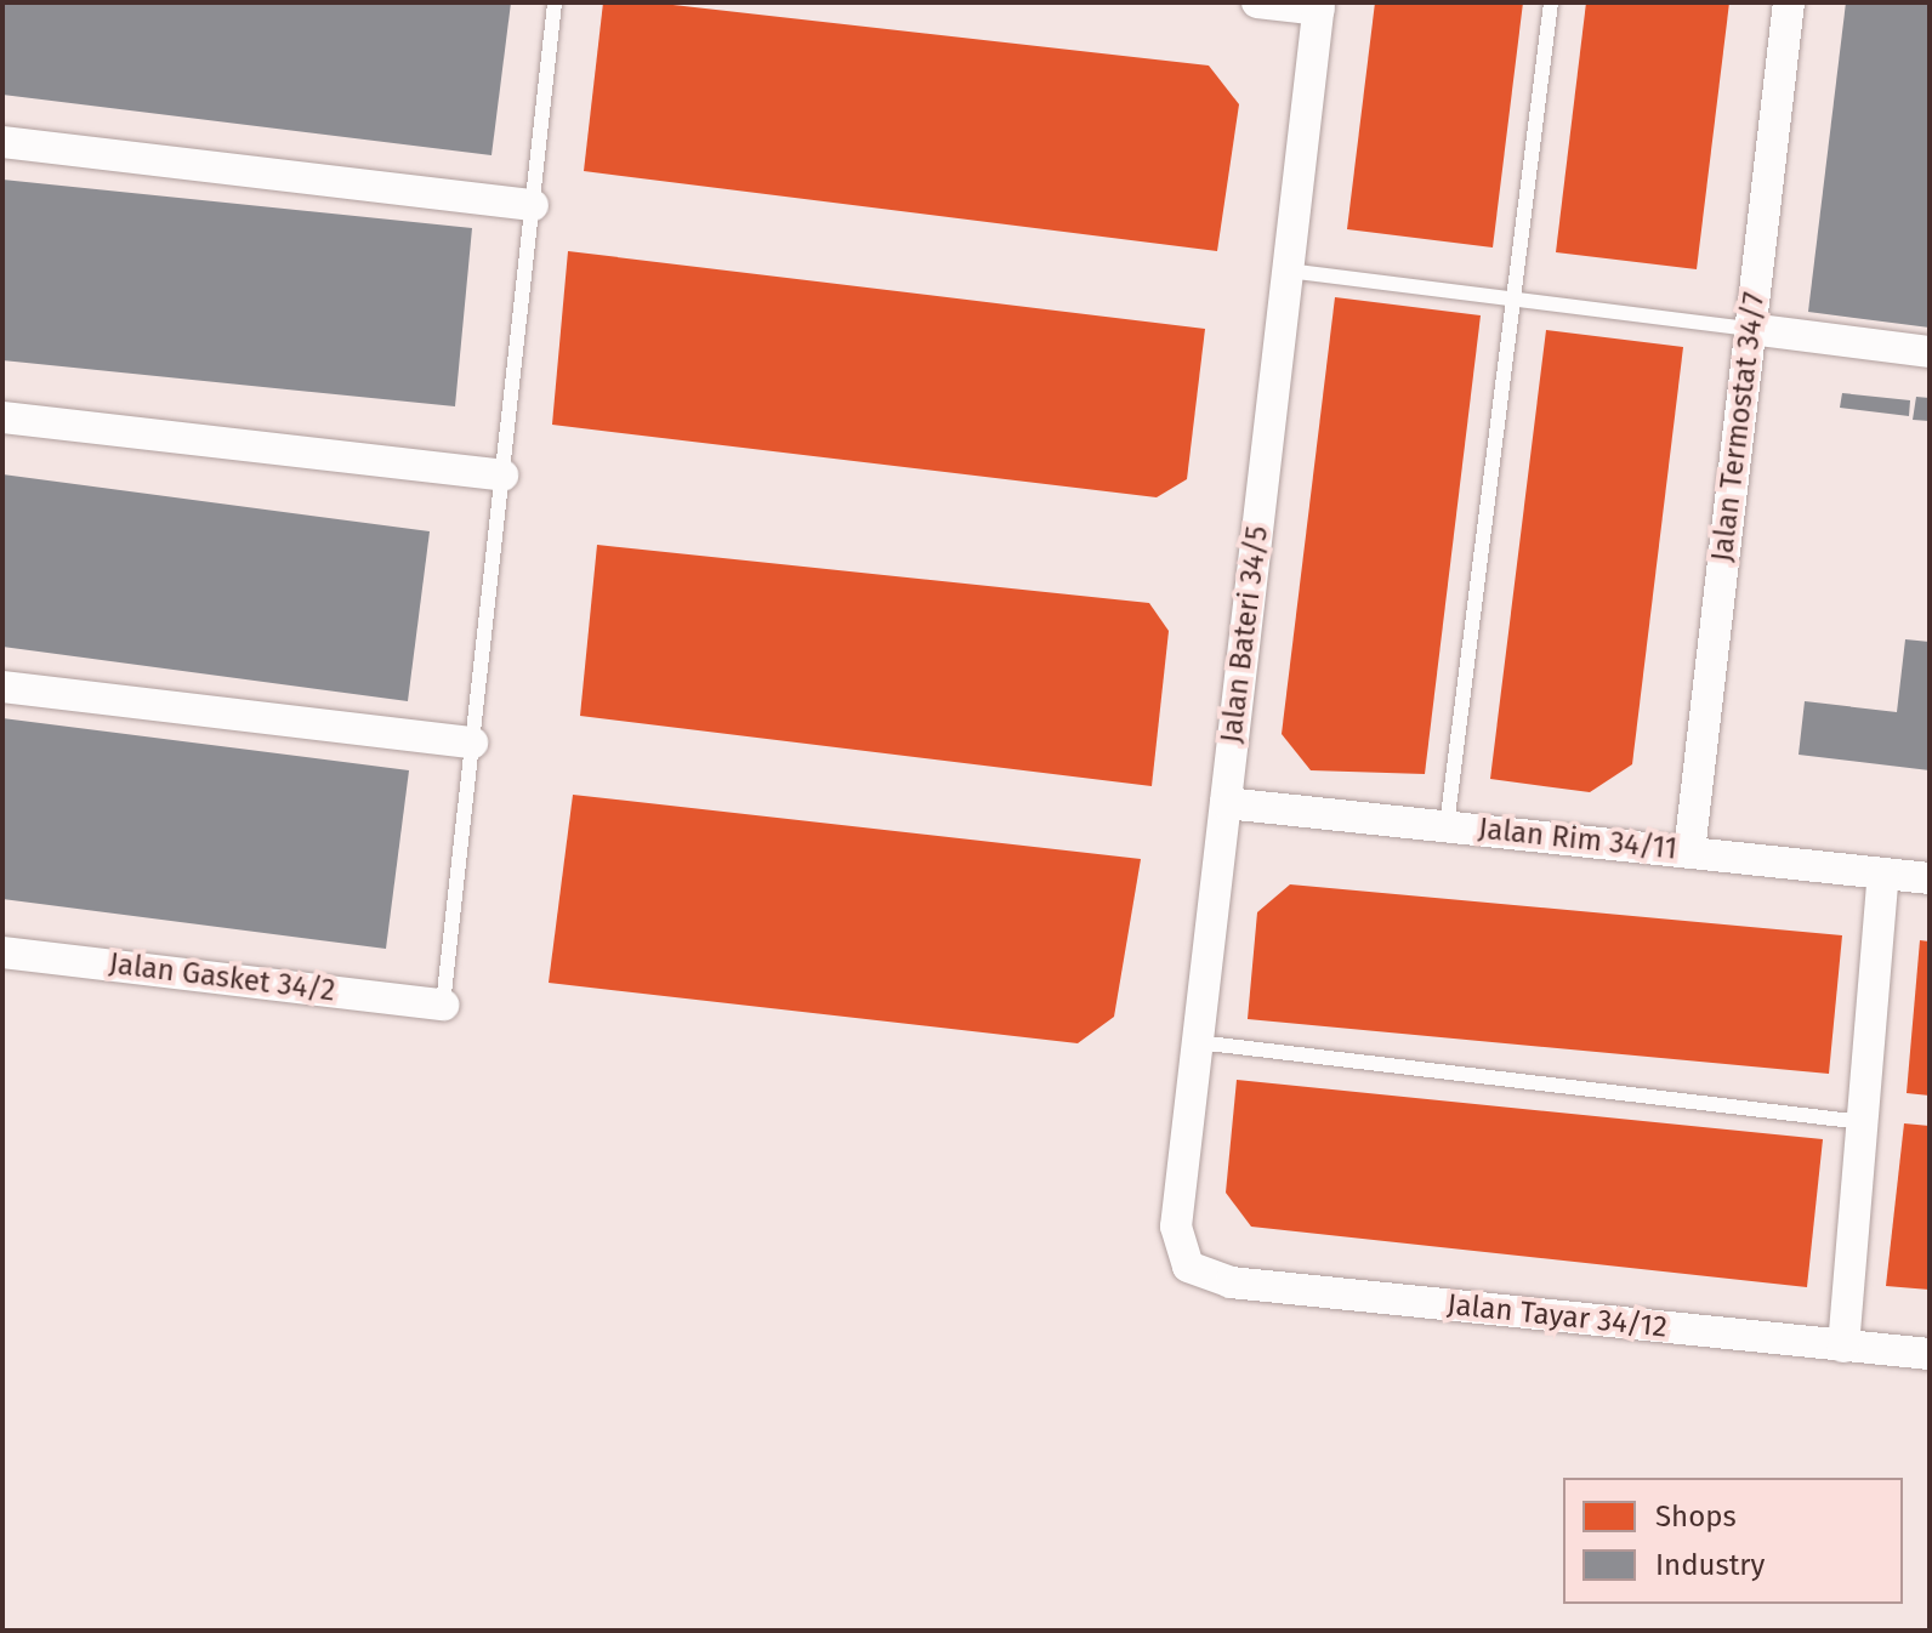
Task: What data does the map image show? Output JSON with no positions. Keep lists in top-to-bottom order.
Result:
{
  "streets": {
    "street": [
      "Jalan Termostat 34/7",
      "Jalan Bateri 34/5",
      "Jalan Rim 34/11",
      "Jalan Gasket 34/2",
      "Jalan Tayar 34/12"
    ]
  },
  "crossings": [
    ["Jalan Termostat 34/7", "Jalan Rim 34/11"],
    ["Jalan Bateri 34/5", "Jalan Rim 34/11"],
    ["Jalan Bateri 34/5", "Jalan Tayar 34/12"]
  ],
  "legend": ["Shops", "Industry"]
}
